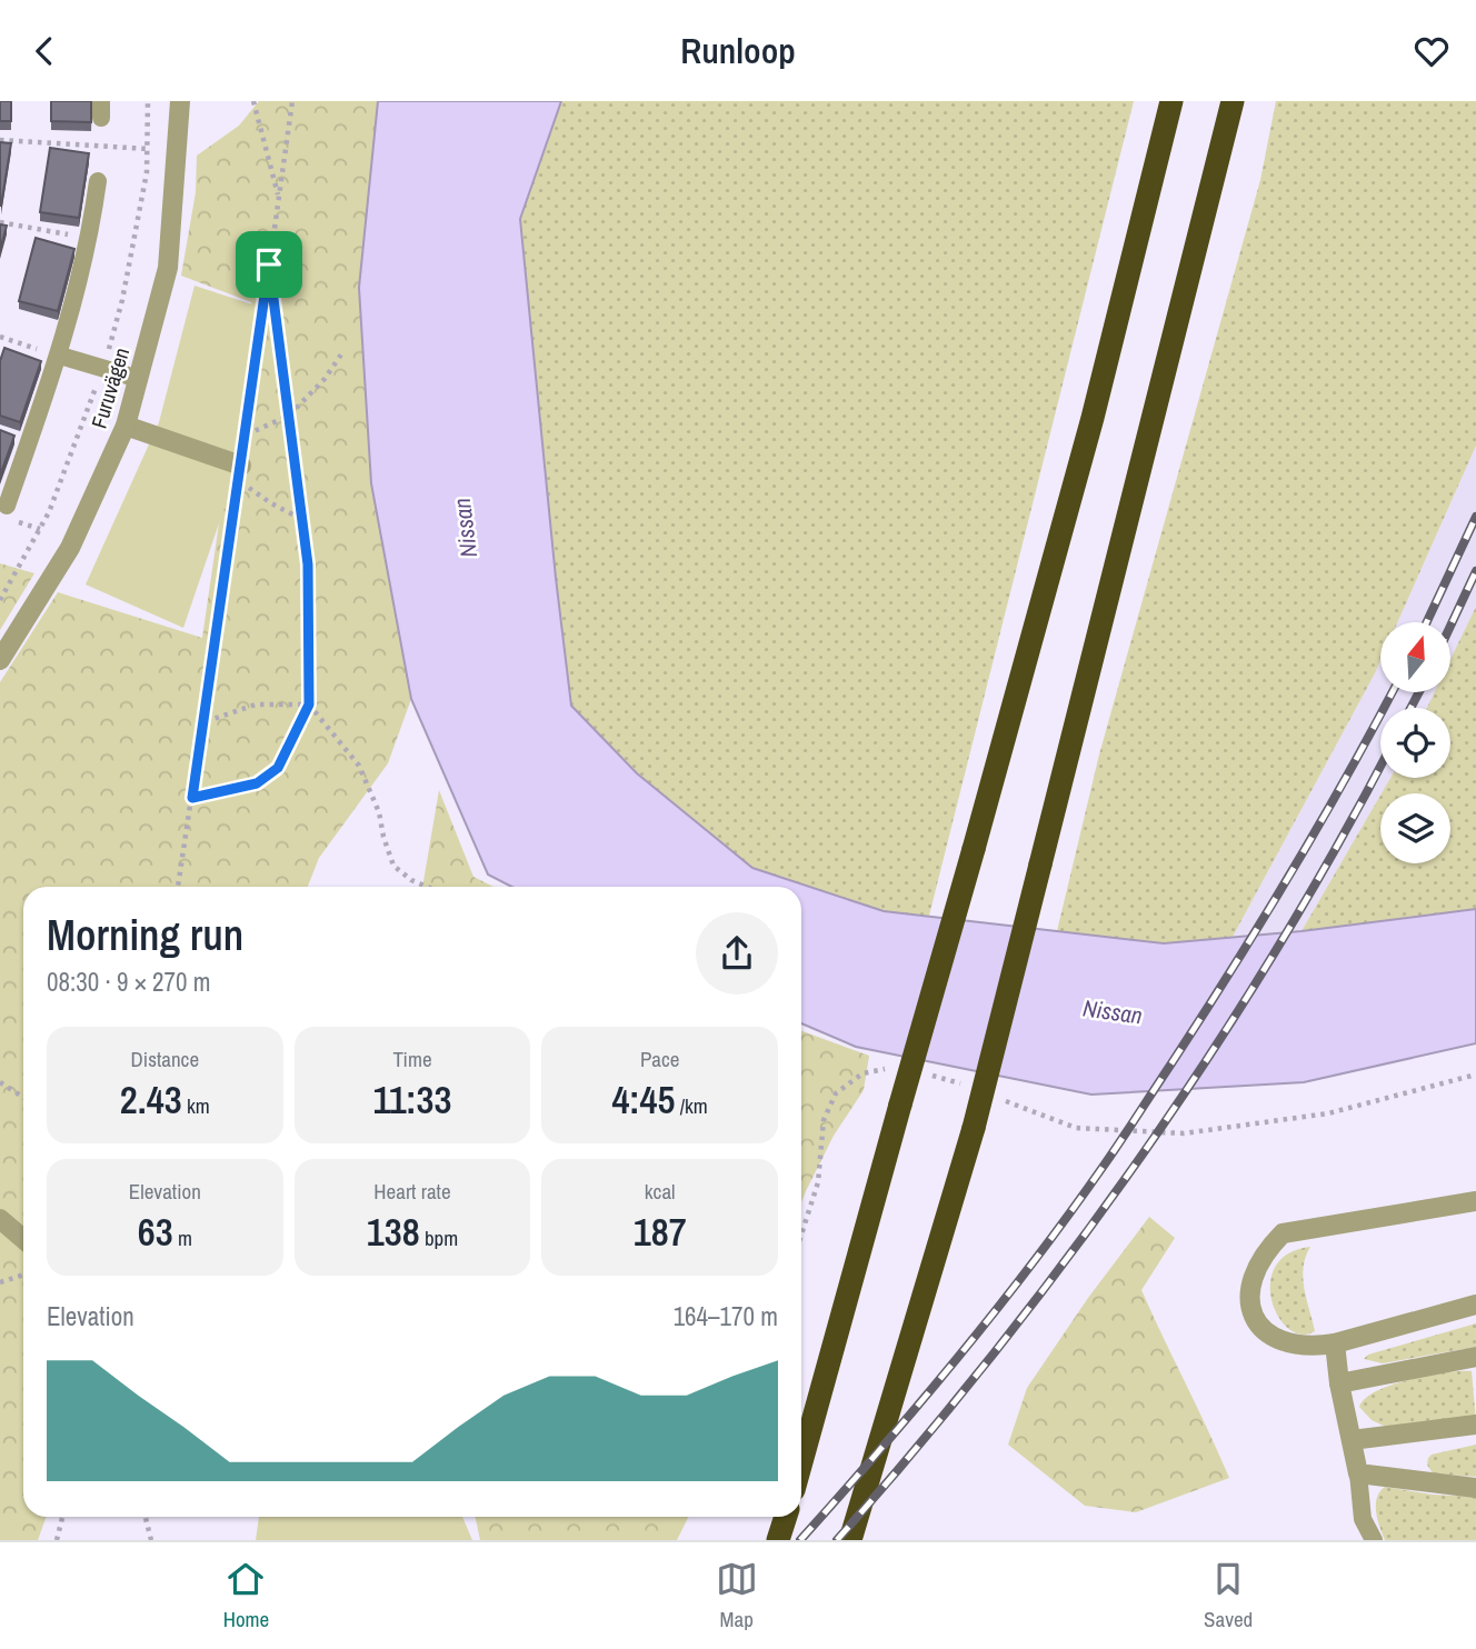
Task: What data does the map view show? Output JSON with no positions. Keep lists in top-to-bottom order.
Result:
{
  "streets": {
    "street": ["Furuvägen"]
  },
  "water": ["Nissan"],
  "north": "top",
  "page": {
    "header": "Runloop",
    "heading": ["Morning run", "08:30 · 9 × 270 m"],
    "stats": [
      ["Distance", "2.43 km"],
      ["Time", "11:33"],
      ["Pace", "4:45 /km"],
      ["Elevation", "63 m"],
      ["Heart rate", "138 bpm"],
      ["kcal", "187"]
    ],
    "chart": ["Elevation", "164–170 m"],
    "tabs": ["Home", "Map", "Saved"]
  }
}
